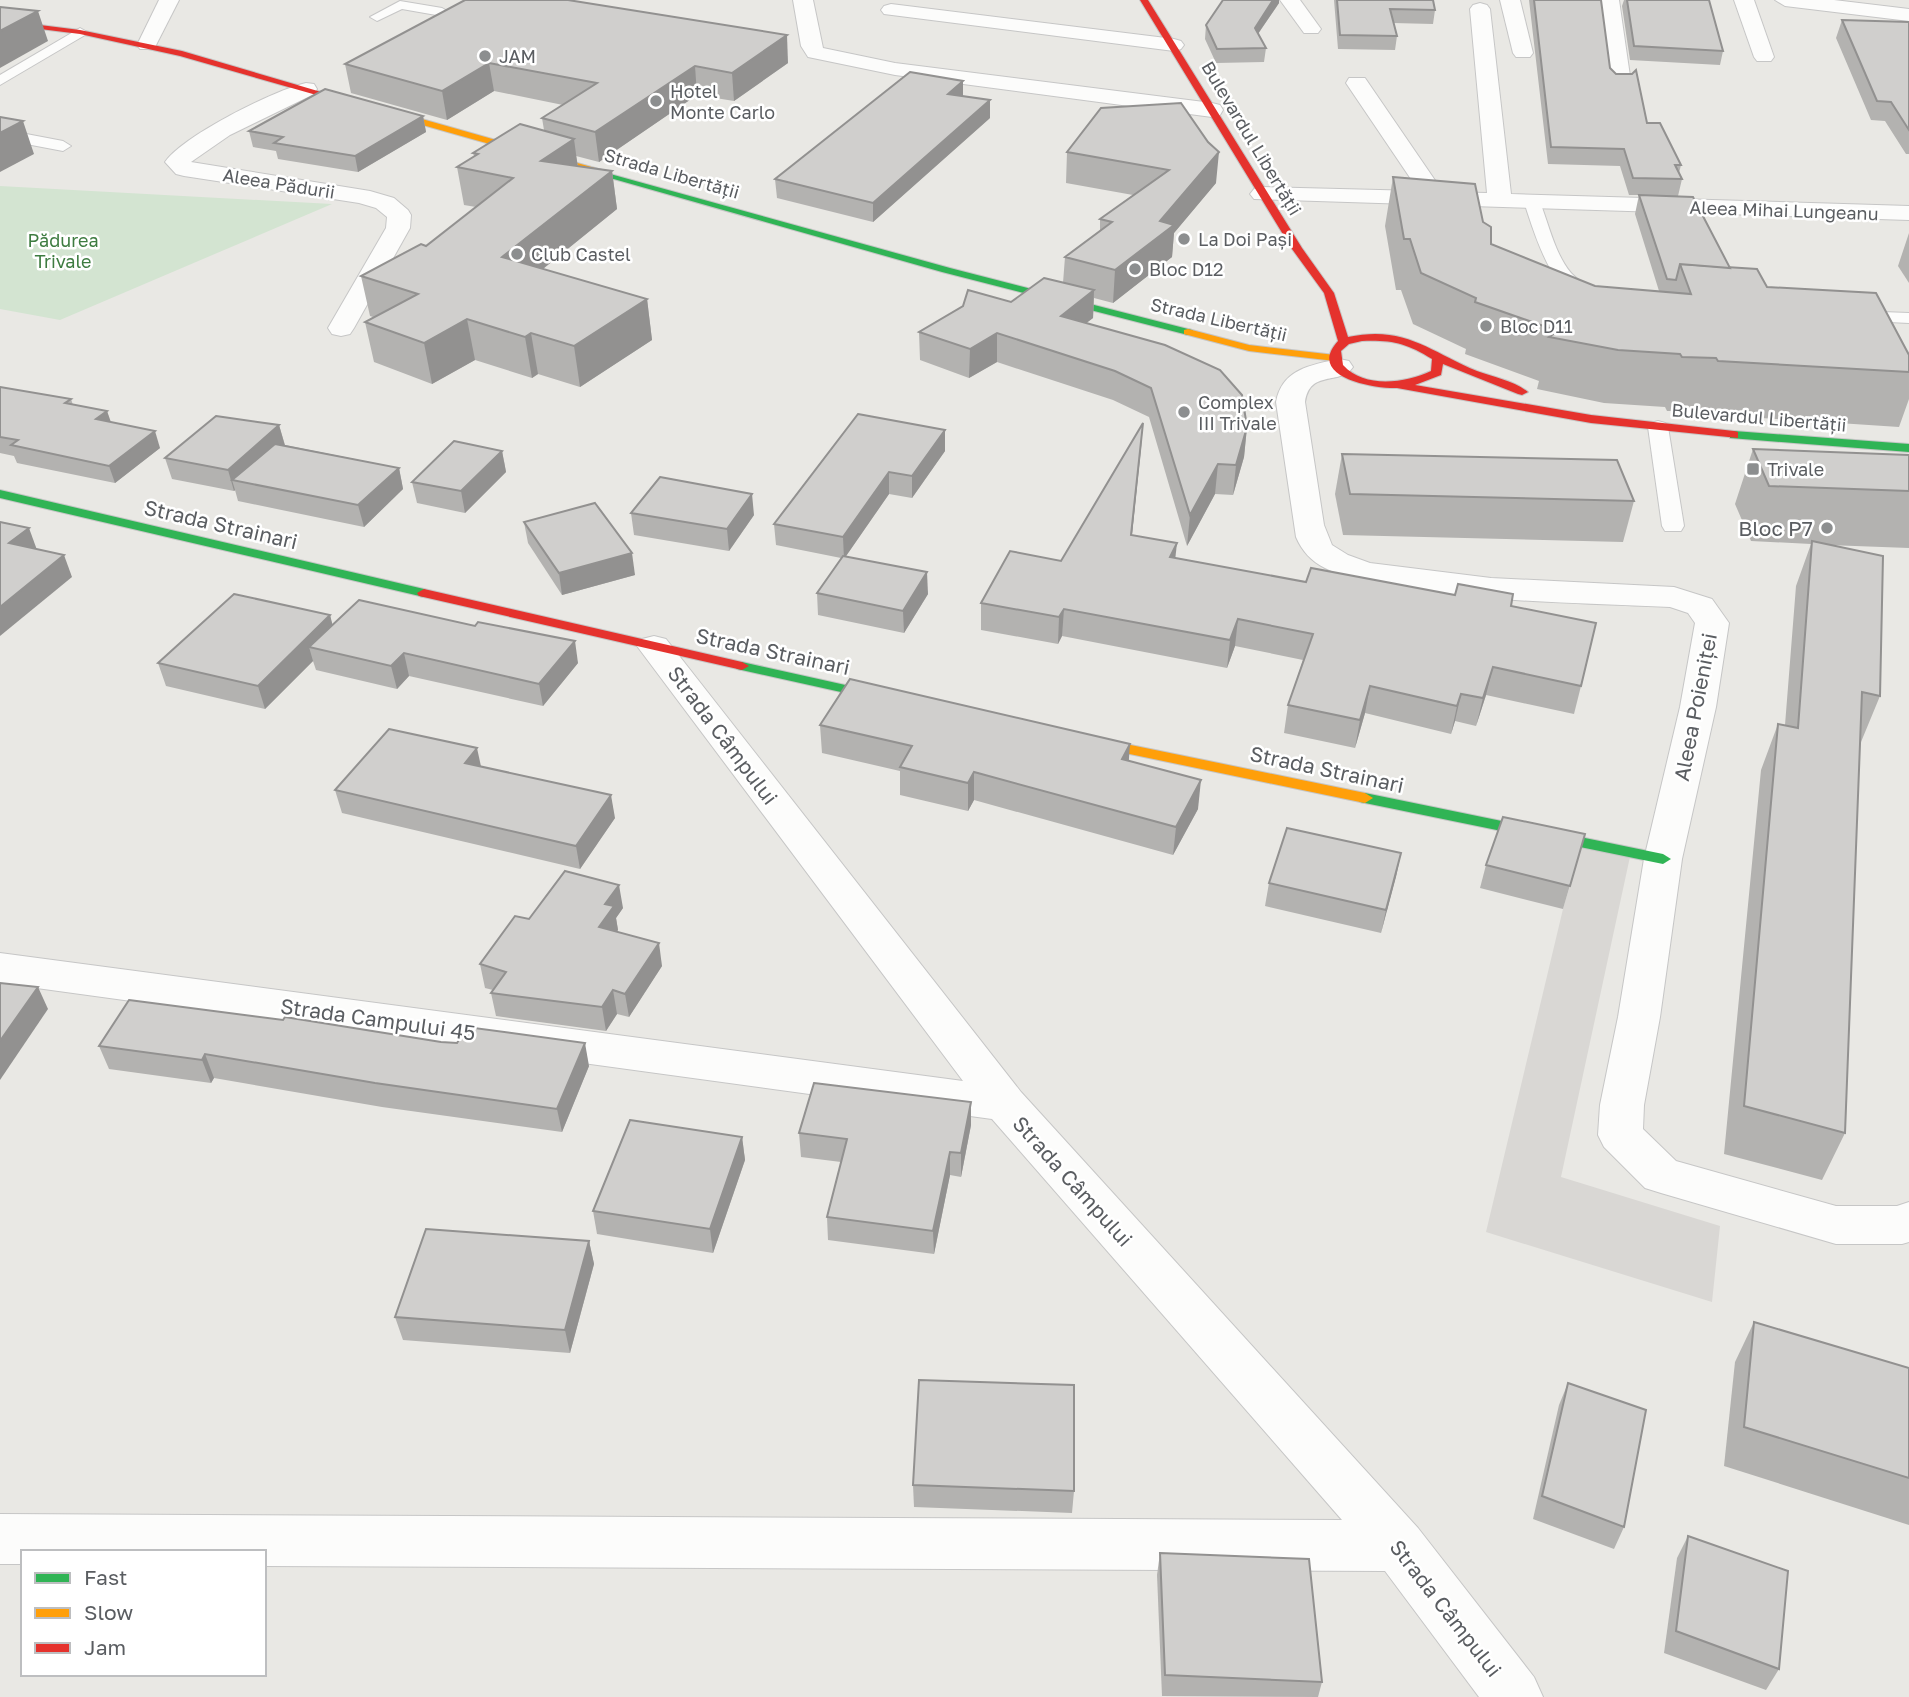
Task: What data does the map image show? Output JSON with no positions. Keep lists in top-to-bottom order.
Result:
{
  "streets": {
    "street": [
      "Bulevardul Libertății",
      "Strada Libertății",
      "Aleea Pădurii",
      "Aleea Mihai Lungeanu",
      "Strada Strainari",
      "Aleea Poieniței",
      "Strada Câmpului",
      "Strada Campului 45"
    ]
  },
  "crossings": [
    ["Bulevardul Libertății", "Strada Libertății"],
    ["Bulevardul Libertății", "Aleea Mihai Lungeanu"],
    ["Bulevardul Libertății", "Aleea Poieniței"],
    ["Strada Libertății", "Aleea Pădurii"],
    ["Strada Libertății", "Aleea Poieniței"],
    ["Strada Strainari", "Aleea Poieniței"],
    ["Strada Strainari", "Strada Câmpului"],
    ["Strada Câmpului", "Strada Campului 45"]
  ],
  "parks": ["Pădurea Trivale"],
  "places": {
    "other": [
      "JAM",
      "Hotel Monte Carlo",
      "La Doi Pași",
      "Club Castel",
      "Bloc D12",
      "Bloc D11",
      "Complex III Trivale",
      "Bloc P7"
    ],
    "transit": ["Trivale"]
  },
  "legend": ["Fast", "Slow", "Jam"]
}
